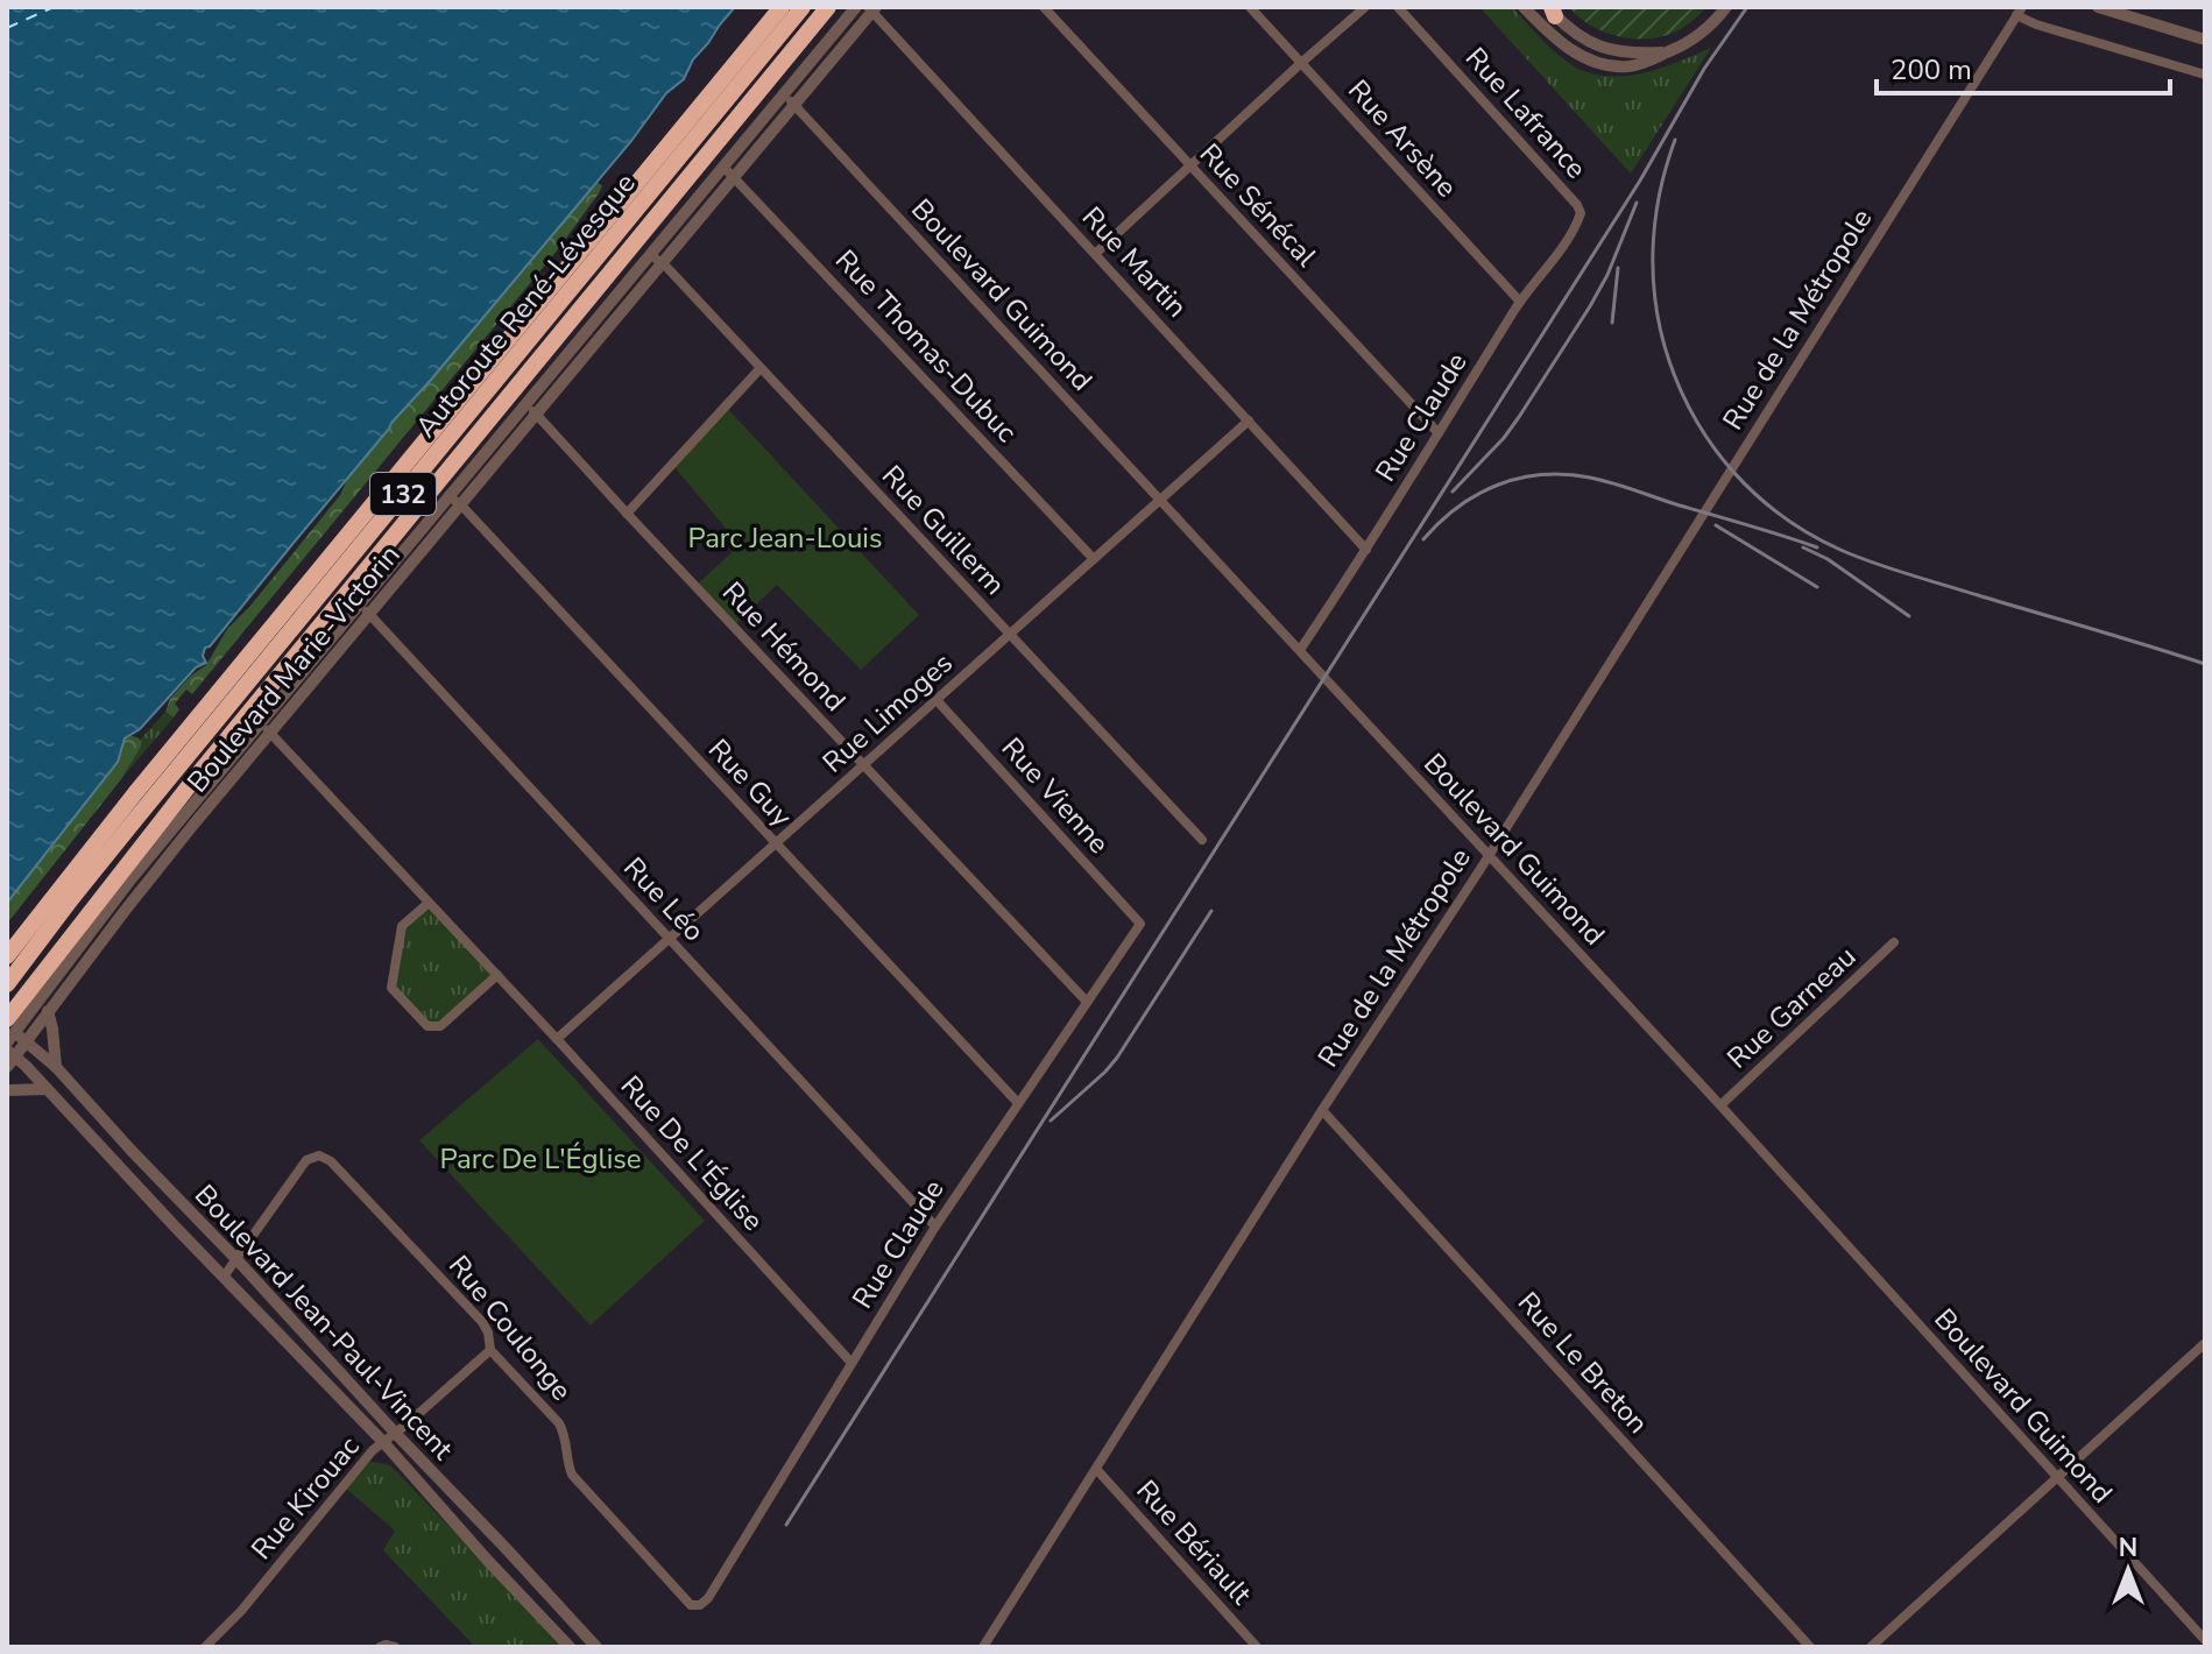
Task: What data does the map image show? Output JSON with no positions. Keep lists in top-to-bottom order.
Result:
{
  "streets": {
    "highway": ["Autoroute René-Lévesque", "132"],
    "street": [
      "Rue Lafrance",
      "Rue Arsène",
      "Rue Sénécal",
      "Rue Martin",
      "Boulevard Guimond",
      "Rue de la Métropole",
      "Rue Thomas-Dubuc",
      "Rue Claude",
      "Rue Guillerm",
      "Rue Hémond",
      "Boulevard Marie-Victorin",
      "Rue Limoges",
      "Rue Guy",
      "Rue Vienne",
      "Rue Léo",
      "Rue Garneau",
      "Rue De L'Église",
      "Boulevard Jean-Paul-Vincent",
      "Rue Coulonge",
      "Rue Le Breton",
      "Rue Kirouac",
      "Rue Bériault"
    ]
  },
  "crossings": [
    ["Rue Lafrance", "Rue Claude"],
    ["Rue Arsène", "Rue Claude"],
    ["Rue Sénécal", "Rue Claude"],
    ["Rue Martin", "Rue Claude"],
    ["Rue Martin", "Boulevard Marie-Victorin"],
    ["Rue Martin", "Rue Limoges"],
    ["Boulevard Guimond", "Rue de la Métropole"],
    ["Boulevard Guimond", "Rue Claude"],
    ["Boulevard Guimond", "Boulevard Marie-Victorin"],
    ["Boulevard Guimond", "Rue Limoges"],
    ["Boulevard Guimond", "Rue Garneau"],
    ["Rue de la Métropole", "Rue Le Breton"],
    ["Rue de la Métropole", "Rue Bériault"],
    ["Rue Thomas-Dubuc", "Boulevard Marie-Victorin"],
    ["Rue Thomas-Dubuc", "Rue Limoges"],
    ["Rue Claude", "Rue Hémond"],
    ["Rue Claude", "Rue Guy"],
    ["Rue Claude", "Rue Vienne"],
    ["Rue Claude", "Rue Léo"],
    ["Rue Claude", "Rue De L'Église"],
    ["Rue Claude", "Rue Coulonge"],
    ["Rue Guillerm", "Boulevard Marie-Victorin"],
    ["Rue Guillerm", "Rue Limoges"],
    ["Rue Hémond", "Boulevard Marie-Victorin"],
    ["Rue Hémond", "Rue Limoges"],
    ["Boulevard Marie-Victorin", "Rue Guy"],
    ["Boulevard Marie-Victorin", "Rue Léo"],
    ["Boulevard Marie-Victorin", "Rue De L'Église"],
    ["Boulevard Marie-Victorin", "Boulevard Jean-Paul-Vincent"],
    ["Rue Limoges", "Rue Guy"],
    ["Rue Limoges", "Rue Vienne"],
    ["Rue Limoges", "Rue Léo"],
    ["Rue Limoges", "Rue De L'Église"],
    ["Boulevard Jean-Paul-Vincent", "Rue Coulonge"],
    ["Boulevard Jean-Paul-Vincent", "Rue Kirouac"],
    ["Rue Coulonge", "Rue Kirouac"]
  ],
  "parks": ["Parc Jean-Louis", "Parc De L'Église"],
  "scale_bar": "200 m",
  "north": "top"
}
